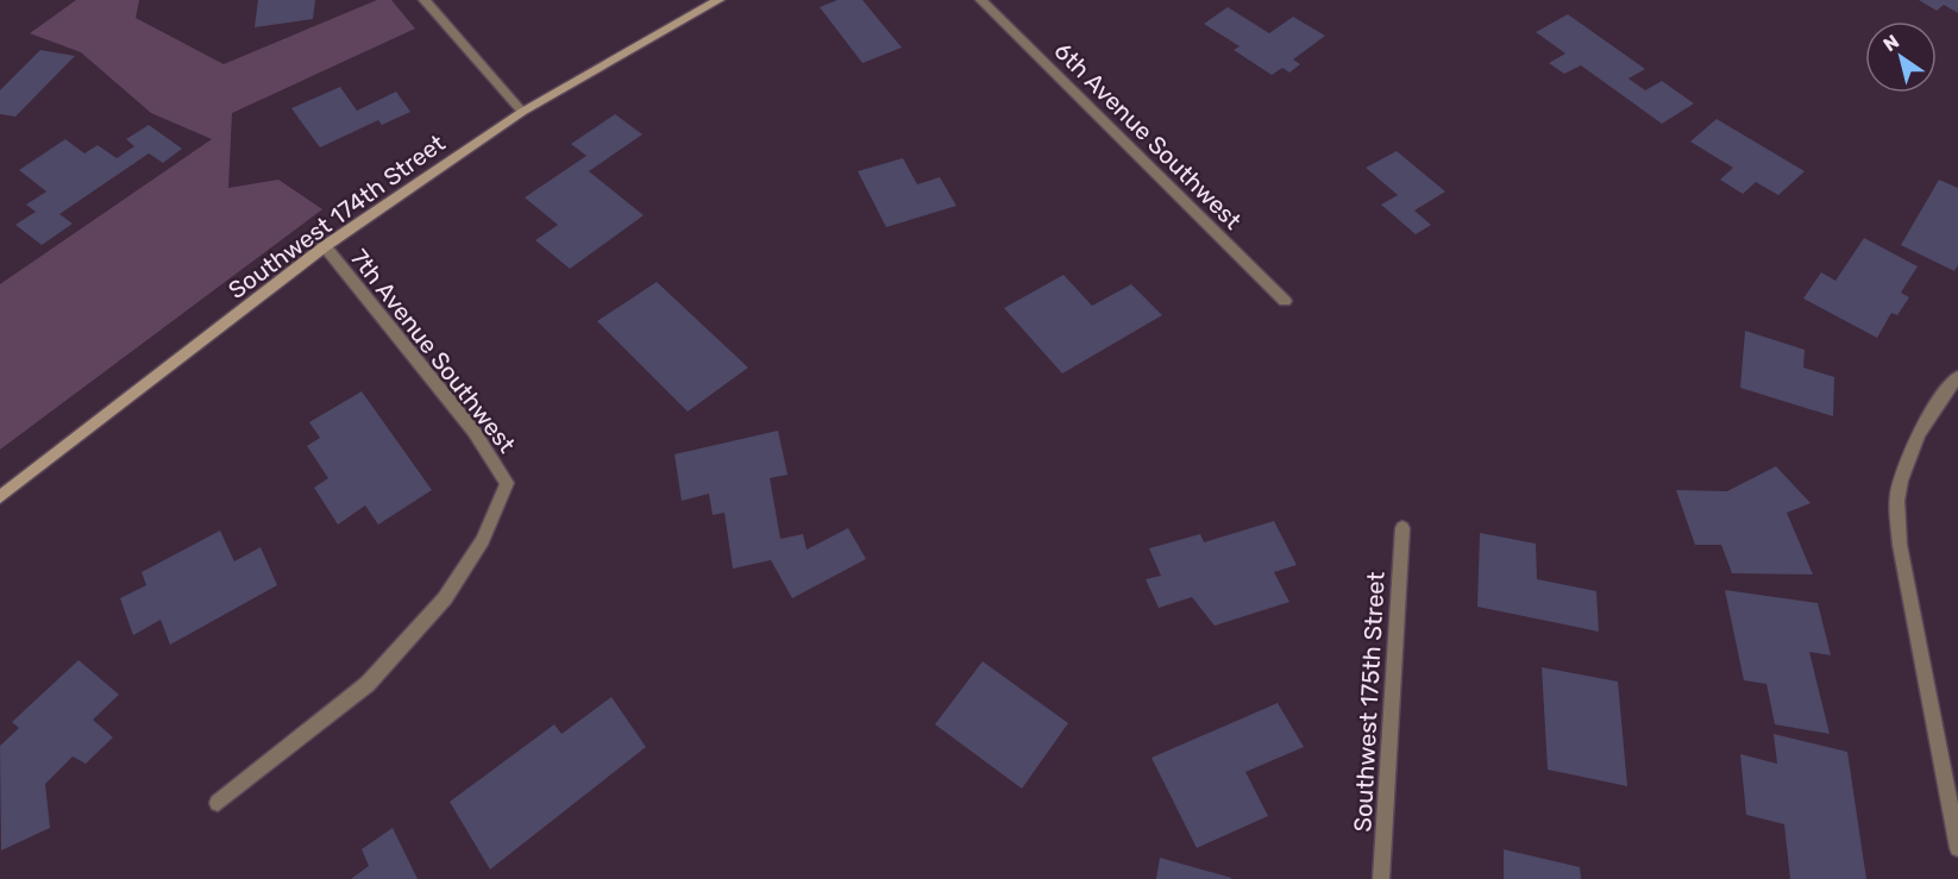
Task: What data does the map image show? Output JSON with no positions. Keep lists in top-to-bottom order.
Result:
{
  "streets": {
    "street": [
      "6th Avenue Southwest",
      "Southwest 174th Street",
      "7th Avenue Southwest",
      "Southwest 175th Street"
    ]
  },
  "crossings": [
    ["Southwest 174th Street", "7th Avenue Southwest"]
  ],
  "north": "top left"
}
